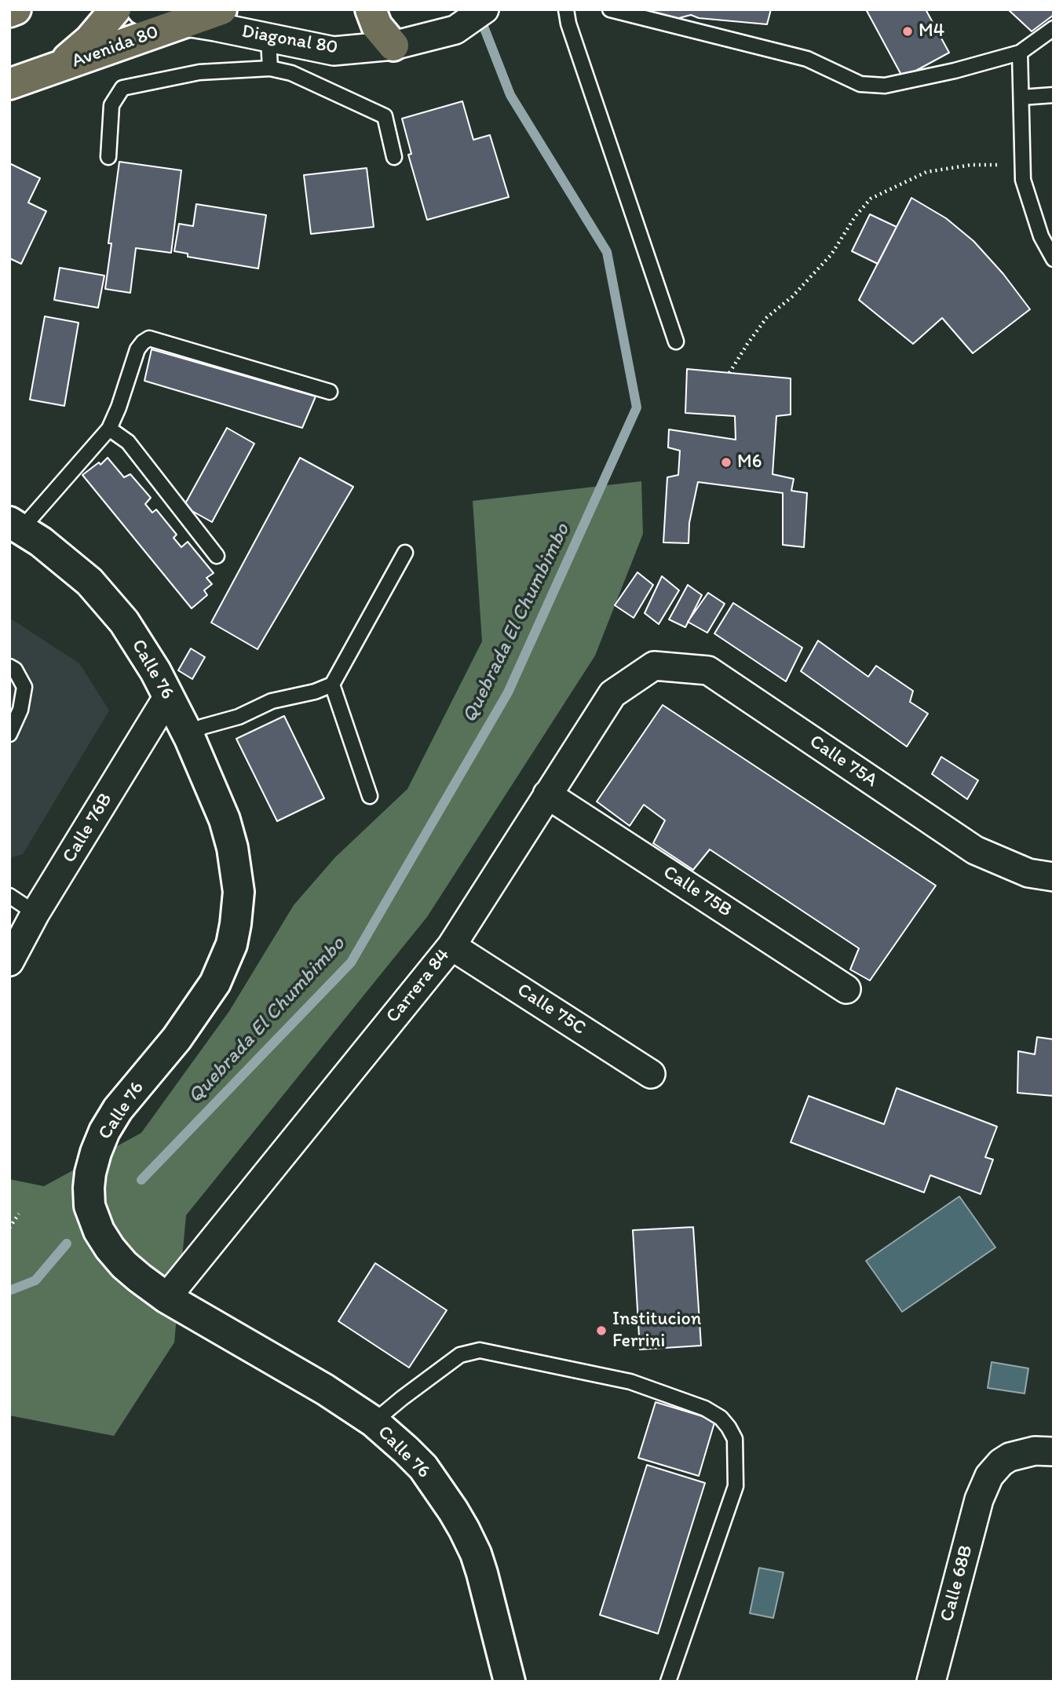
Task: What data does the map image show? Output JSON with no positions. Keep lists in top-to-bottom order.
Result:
{
  "streets": {
    "main road": ["Avenida 80"],
    "street": [
      "Diagonal 80",
      "Calle 76",
      "Calle 75A",
      "Calle 76B",
      "Calle 75B",
      "Carrera 84",
      "Calle 75C",
      "Calle 68B"
    ]
  },
  "crossings": [
    ["Diagonal 80", "Avenida 80"],
    ["Calle 76", "Calle 76B"],
    ["Calle 76", "Carrera 84"],
    ["Calle 75A", "Carrera 84"],
    ["Calle 75B", "Carrera 84"],
    ["Carrera 84", "Calle 75C"]
  ],
  "water": ["Quebrada El Chumbimbo"],
  "places": ["M4", "M6", "Institucion Ferrini"]
}
